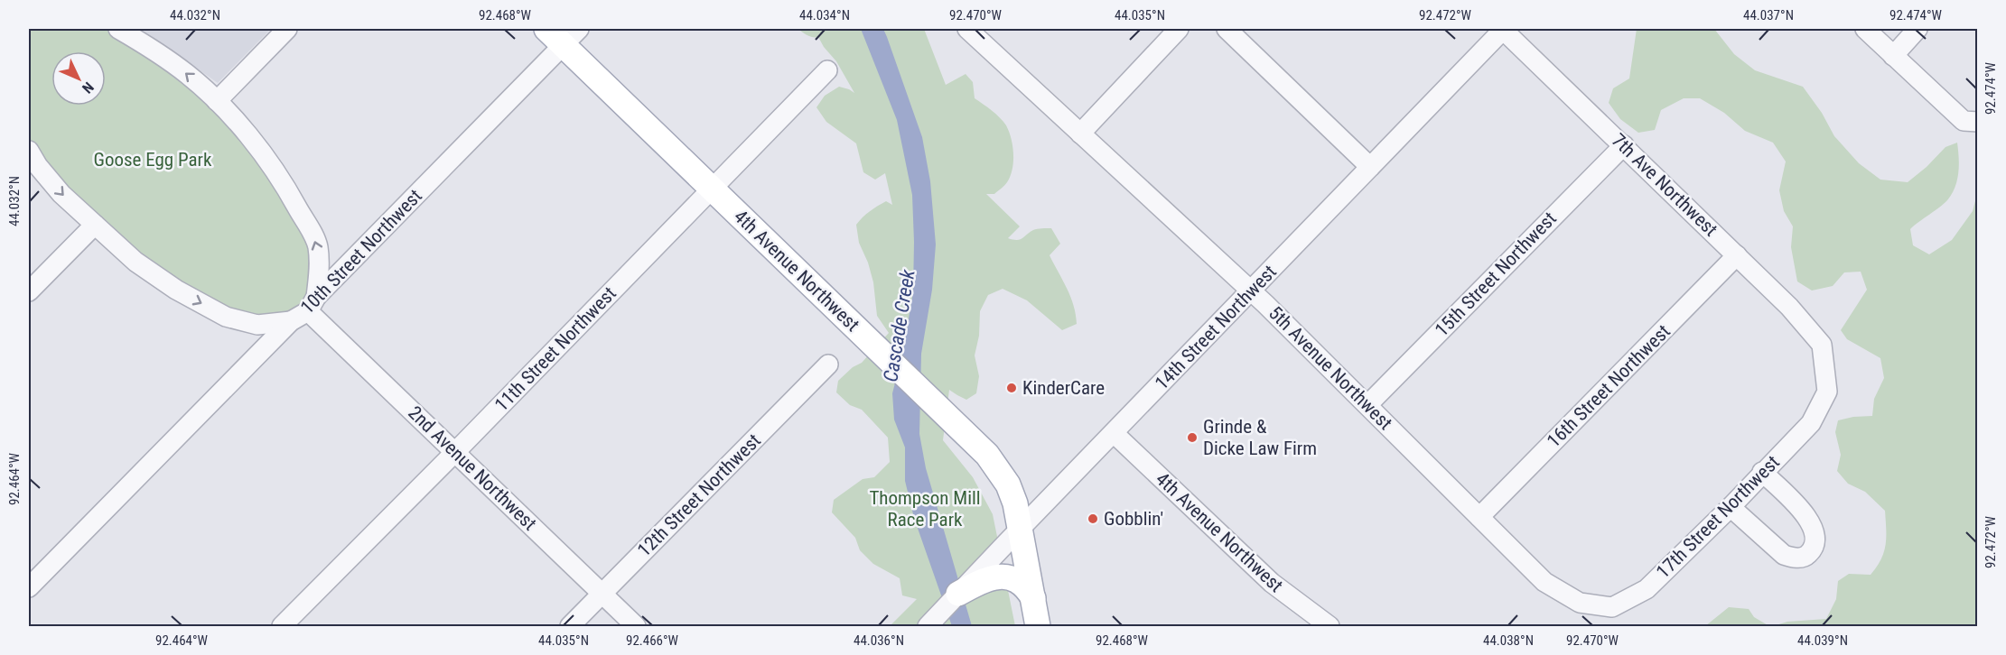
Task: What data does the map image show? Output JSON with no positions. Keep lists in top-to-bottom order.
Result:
{
  "streets": {
    "main road": ["4th Avenue Northwest"],
    "street": [
      "7th Ave Northwest",
      "10th Street Northwest",
      "15th Street Northwest",
      "14th Street Northwest",
      "11th Street Northwest",
      "5th Avenue Northwest",
      "16th Street Northwest",
      "2nd Avenue Northwest",
      "12th Street Northwest",
      "17th Street Northwest"
    ]
  },
  "crossings": [
    ["7th Ave Northwest", "15th Street Northwest"],
    ["7th Ave Northwest", "14th Street Northwest"],
    ["7th Ave Northwest", "16th Street Northwest"],
    ["7th Ave Northwest", "17th Street Northwest"],
    ["10th Street Northwest", "4th Avenue Northwest"],
    ["10th Street Northwest", "2nd Avenue Northwest"],
    ["4th Avenue Northwest", "14th Street Northwest"],
    ["4th Avenue Northwest", "11th Street Northwest"],
    ["15th Street Northwest", "5th Avenue Northwest"],
    ["14th Street Northwest", "5th Avenue Northwest"],
    ["11th Street Northwest", "2nd Avenue Northwest"],
    ["5th Avenue Northwest", "16th Street Northwest"],
    ["5th Avenue Northwest", "17th Street Northwest"],
    ["2nd Avenue Northwest", "12th Street Northwest"]
  ],
  "water": ["Cascade Creek"],
  "parks": ["Goose Egg Park", "Thompson Mill Race Park"],
  "places": ["KinderCare", "Grinde & Dicke Law Firm", "Gobblin'"],
  "north": "bottom right",
  "coordinates": [
    "44.032°N",
    "92.468°W",
    "44.034°N",
    "92.470°W",
    "44.035°N",
    "92.472°W",
    "44.037°N",
    "92.474°W",
    "92.464°W",
    "92.466°W",
    "44.036°N",
    "44.038°N",
    "44.039°N"
  ]
}
